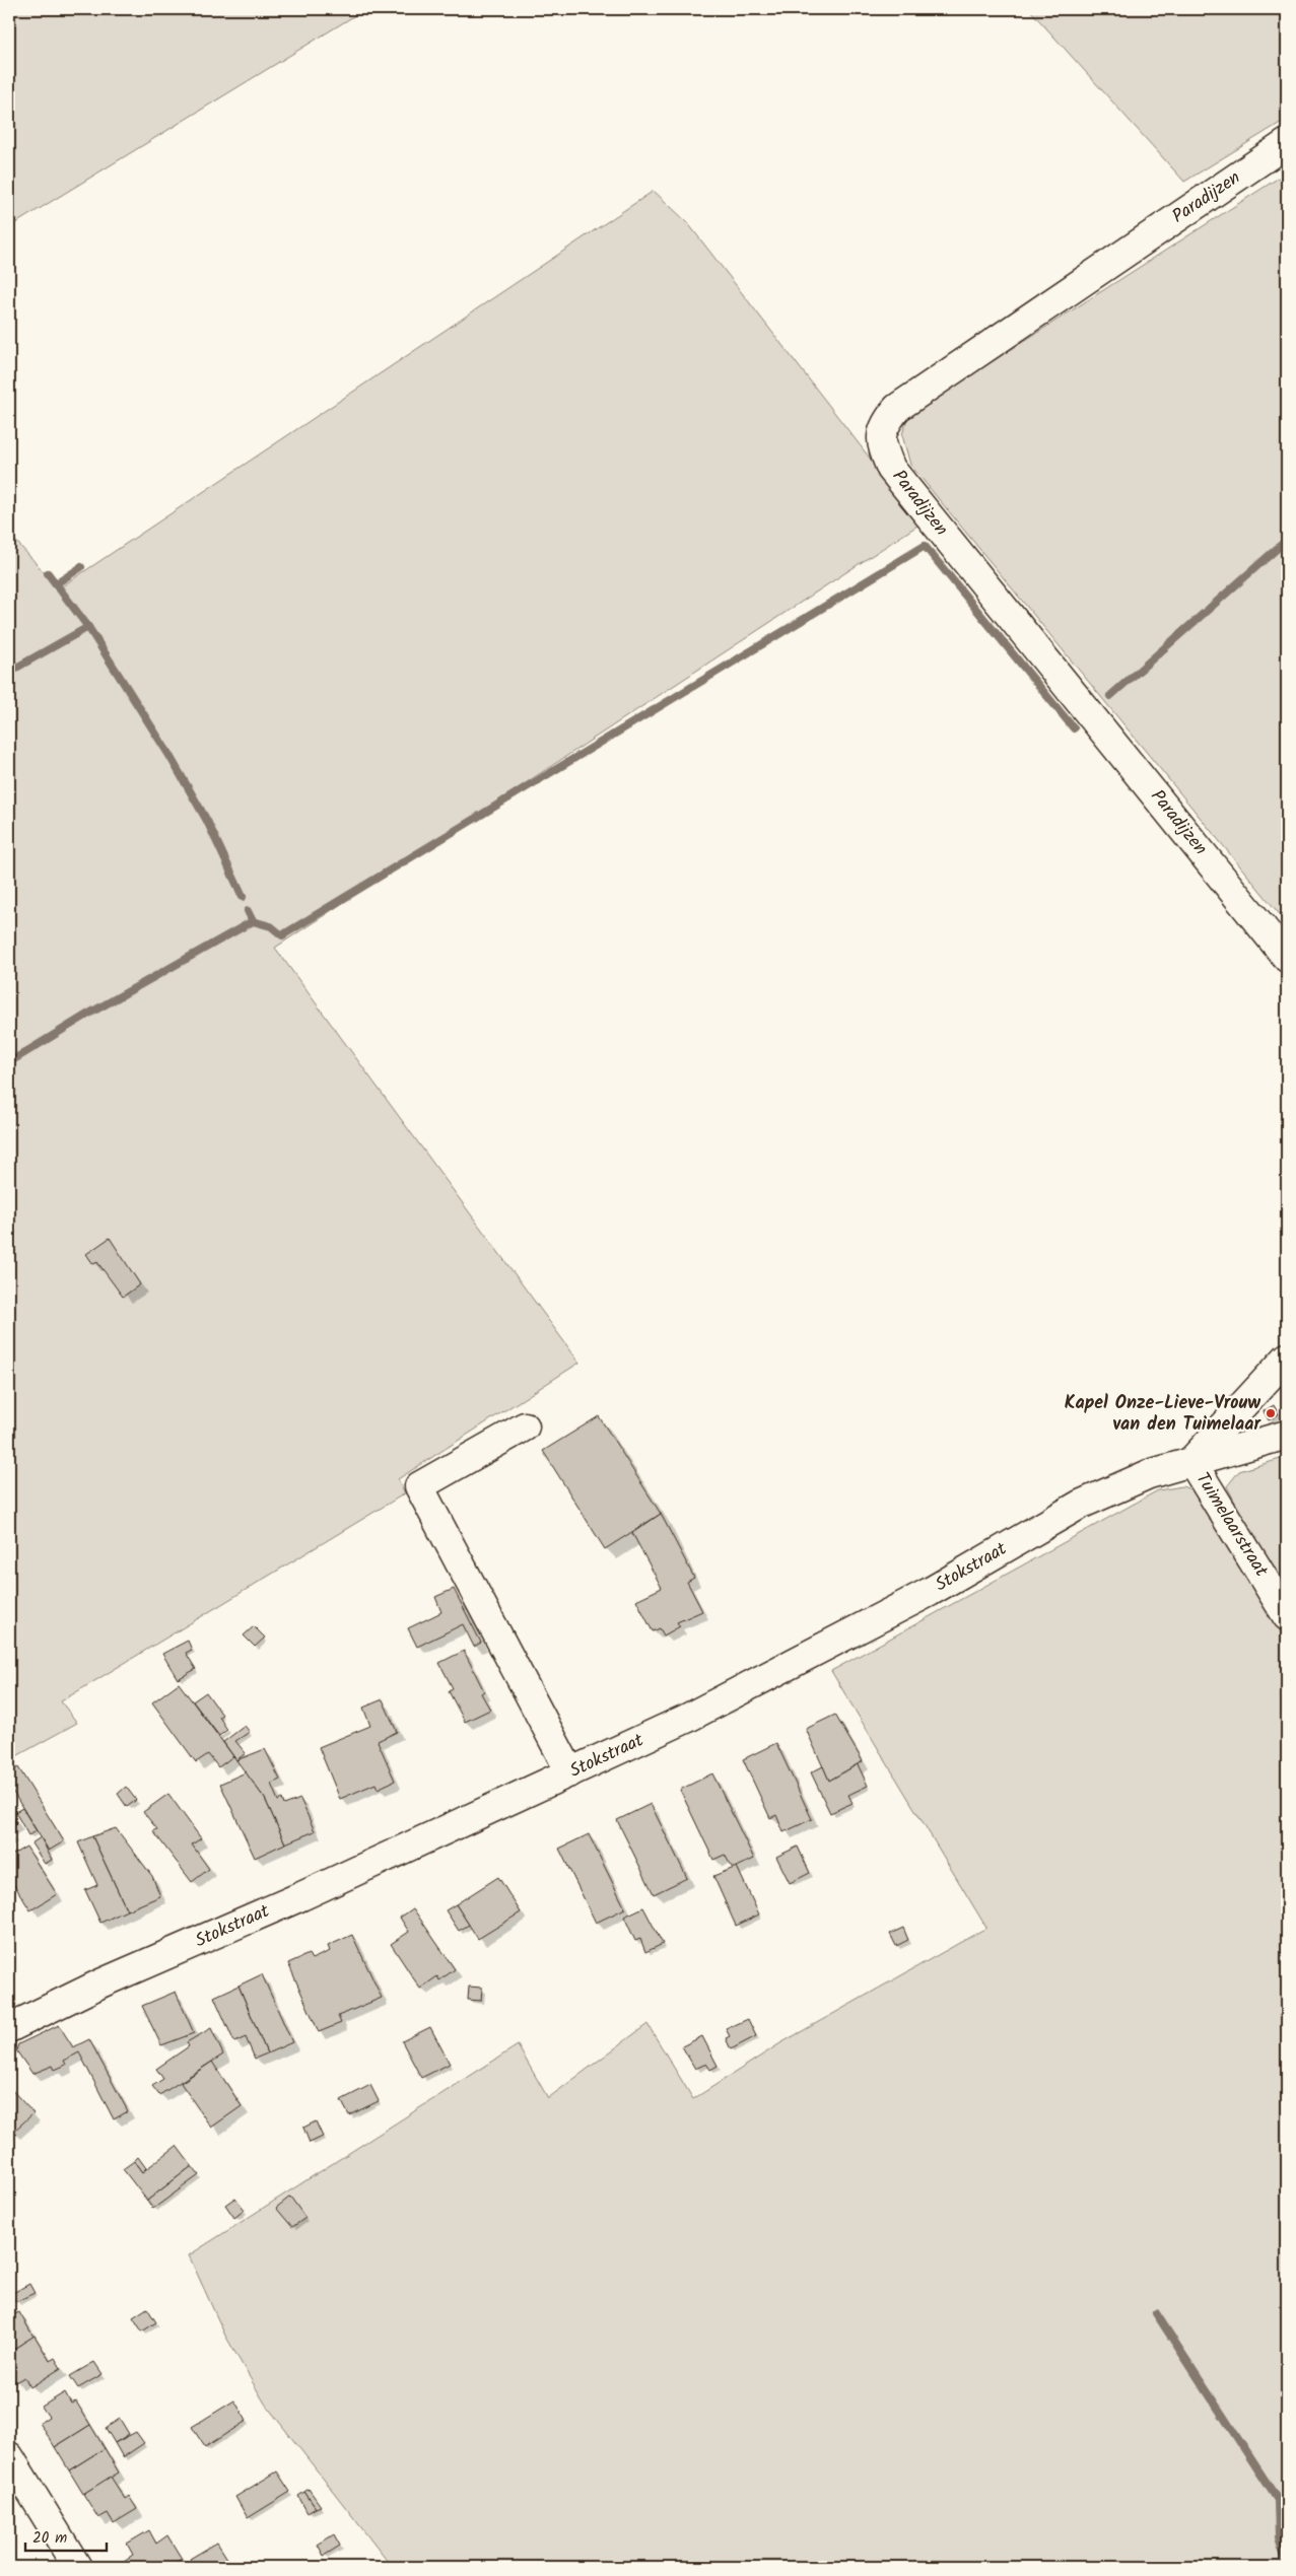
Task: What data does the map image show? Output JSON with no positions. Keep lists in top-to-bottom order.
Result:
{
  "streets": {
    "street": ["Paradijzen", "Tuimelaarstraat", "Stokstraat"]
  },
  "crossings": [
    ["Tuimelaarstraat", "Stokstraat"]
  ],
  "places": ["Kapel Onze-Lieve-Vrouw van den Tuimelaar"],
  "scale_bar": "20 m"
}
